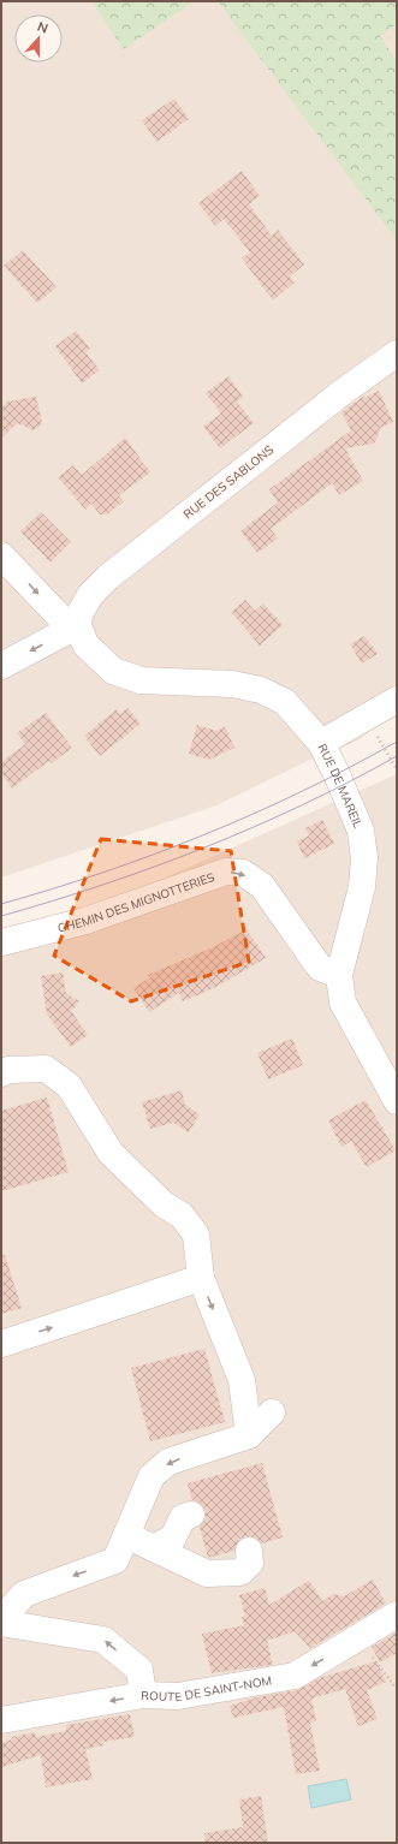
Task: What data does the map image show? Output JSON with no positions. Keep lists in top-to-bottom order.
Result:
{
  "streets": {
    "street": [
      "RUE DES SABLONS",
      "RUE DE MAREIL",
      "CHEMIN DES MIGNOTTERIES",
      "ROUTE DE SAINT-NOM"
    ]
  },
  "crossings": [
    ["RUE DES SABLONS", "RUE DE MAREIL"],
    ["RUE DE MAREIL", "CHEMIN DES MIGNOTTERIES"]
  ],
  "one_way": ["CHEMIN DES MIGNOTTERIES", "ROUTE DE SAINT-NOM"],
  "north": "top"
}
